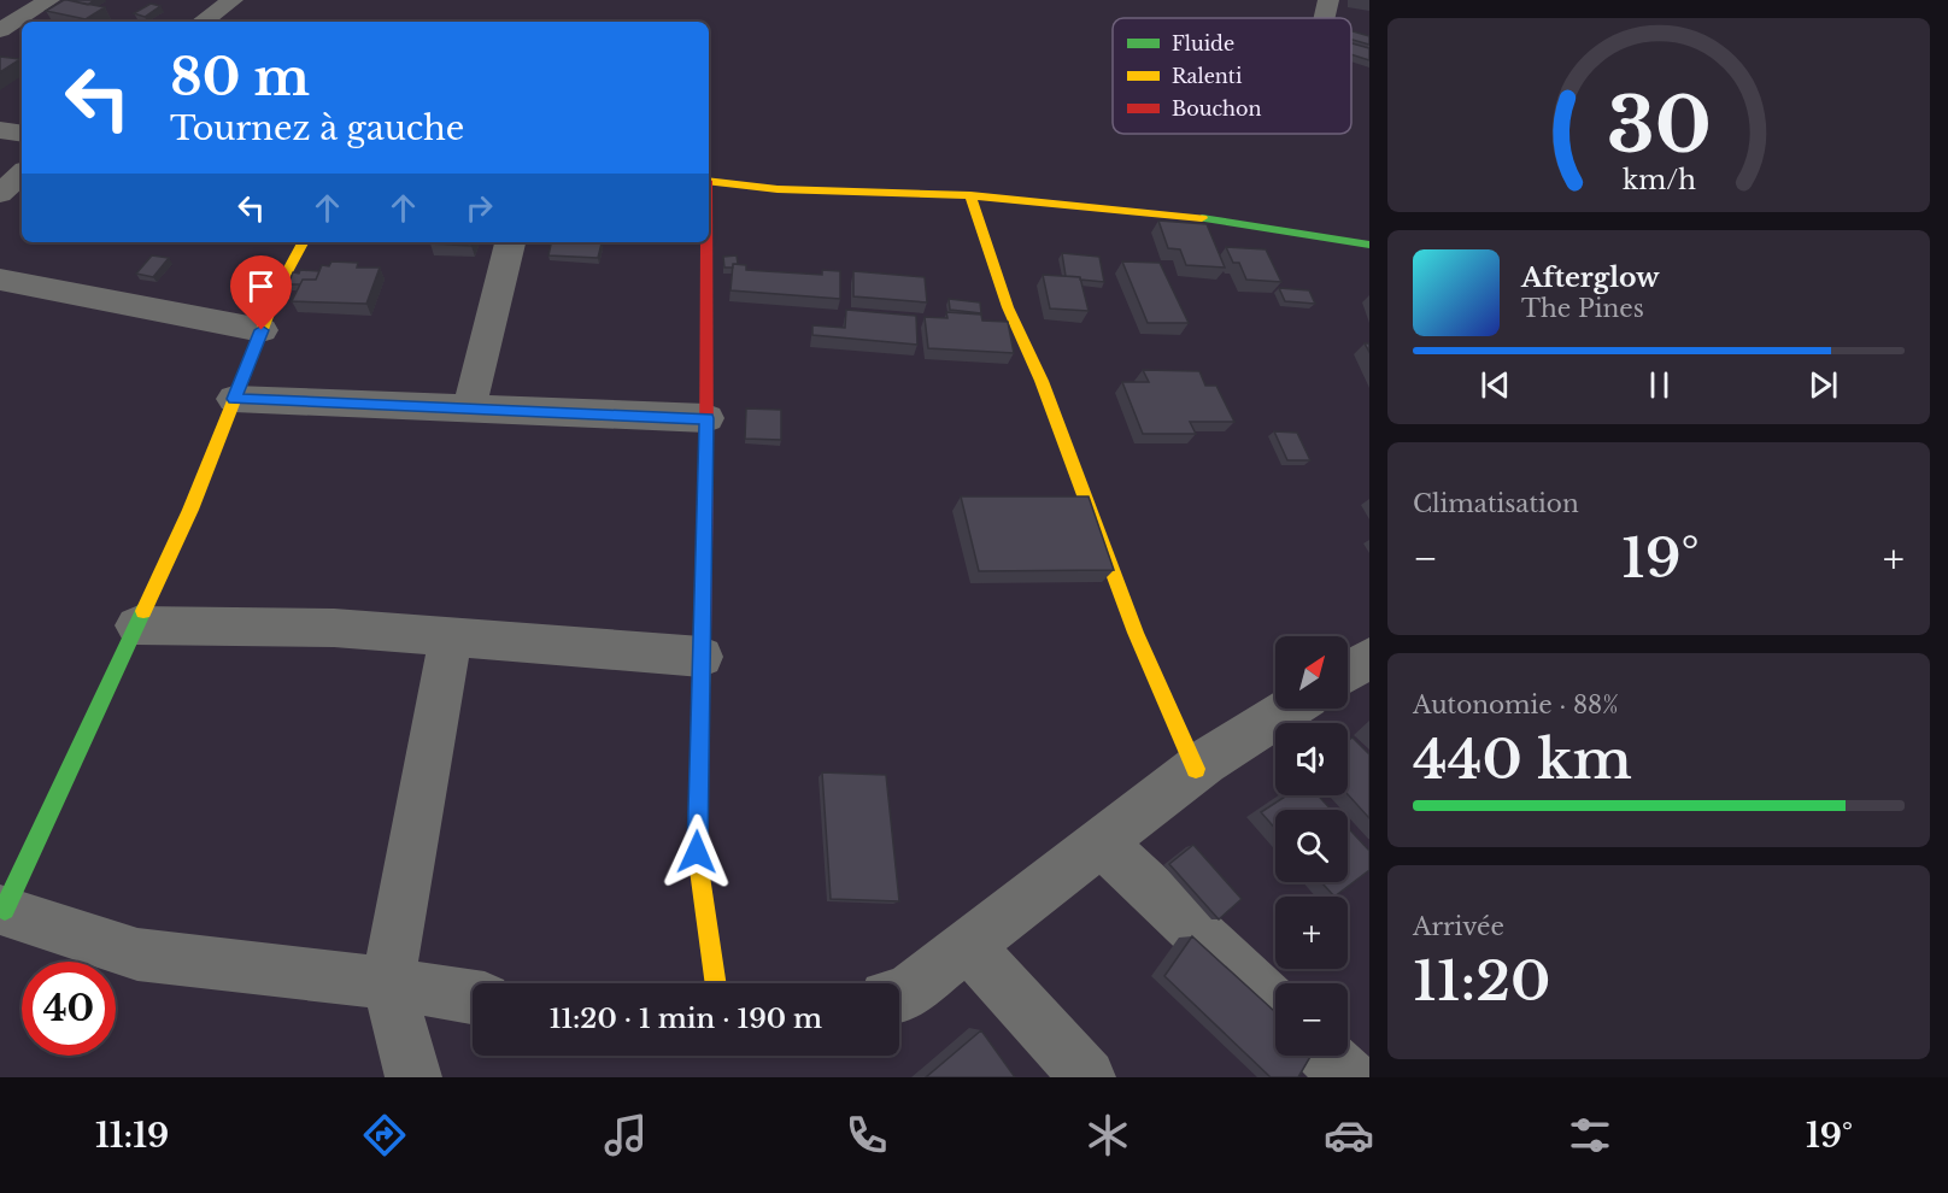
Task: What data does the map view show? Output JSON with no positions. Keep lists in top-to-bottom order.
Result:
{
  "legend": ["Fluide", "Ralenti", "Bouchon"],
  "north": "top right",
  "page": {
    "turn": ["80 m", "Tournez à gauche"],
    "song": ["Afterglow", "The Pines"],
    "tile": [
      "Climatisation",
      ["Autonomie · 88%", "440 km"],
      ["Arrivée", "11:20"]
    ],
    "heat": ["−", "19°", "+"],
    "map_buttons": ["+", "−"],
    "limit": "40",
    "trip": "11:20 · 1 min · 190 m",
    "tabs": ["11:19", "19°"],
    "gauge": ["30", "km/h"]
  }
}
